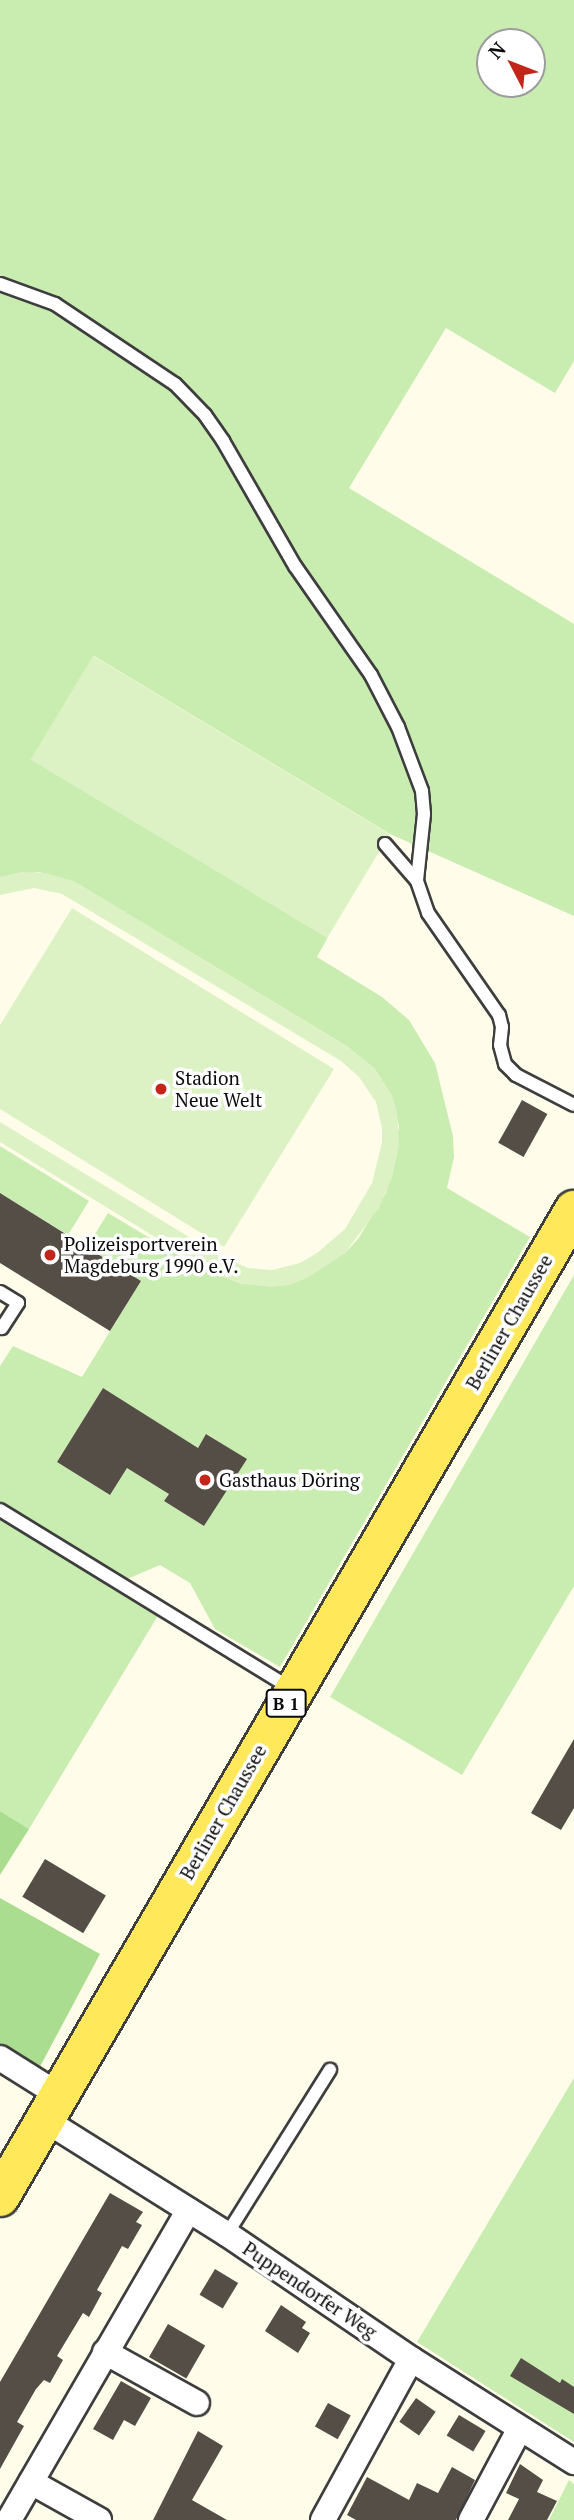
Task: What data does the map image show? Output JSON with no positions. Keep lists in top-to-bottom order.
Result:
{
  "streets": {
    "main road": ["Berliner Chaussee", "B 1"],
    "street": ["Puppendorfer Weg"]
  },
  "crossings": [
    ["Berliner Chaussee", "Puppendorfer Weg"]
  ],
  "places": ["Stadion Neue Welt", "Polizeisportverein Magdeburg 1990 e.V.", "Gasthaus Döring"],
  "north": "top left"
}
